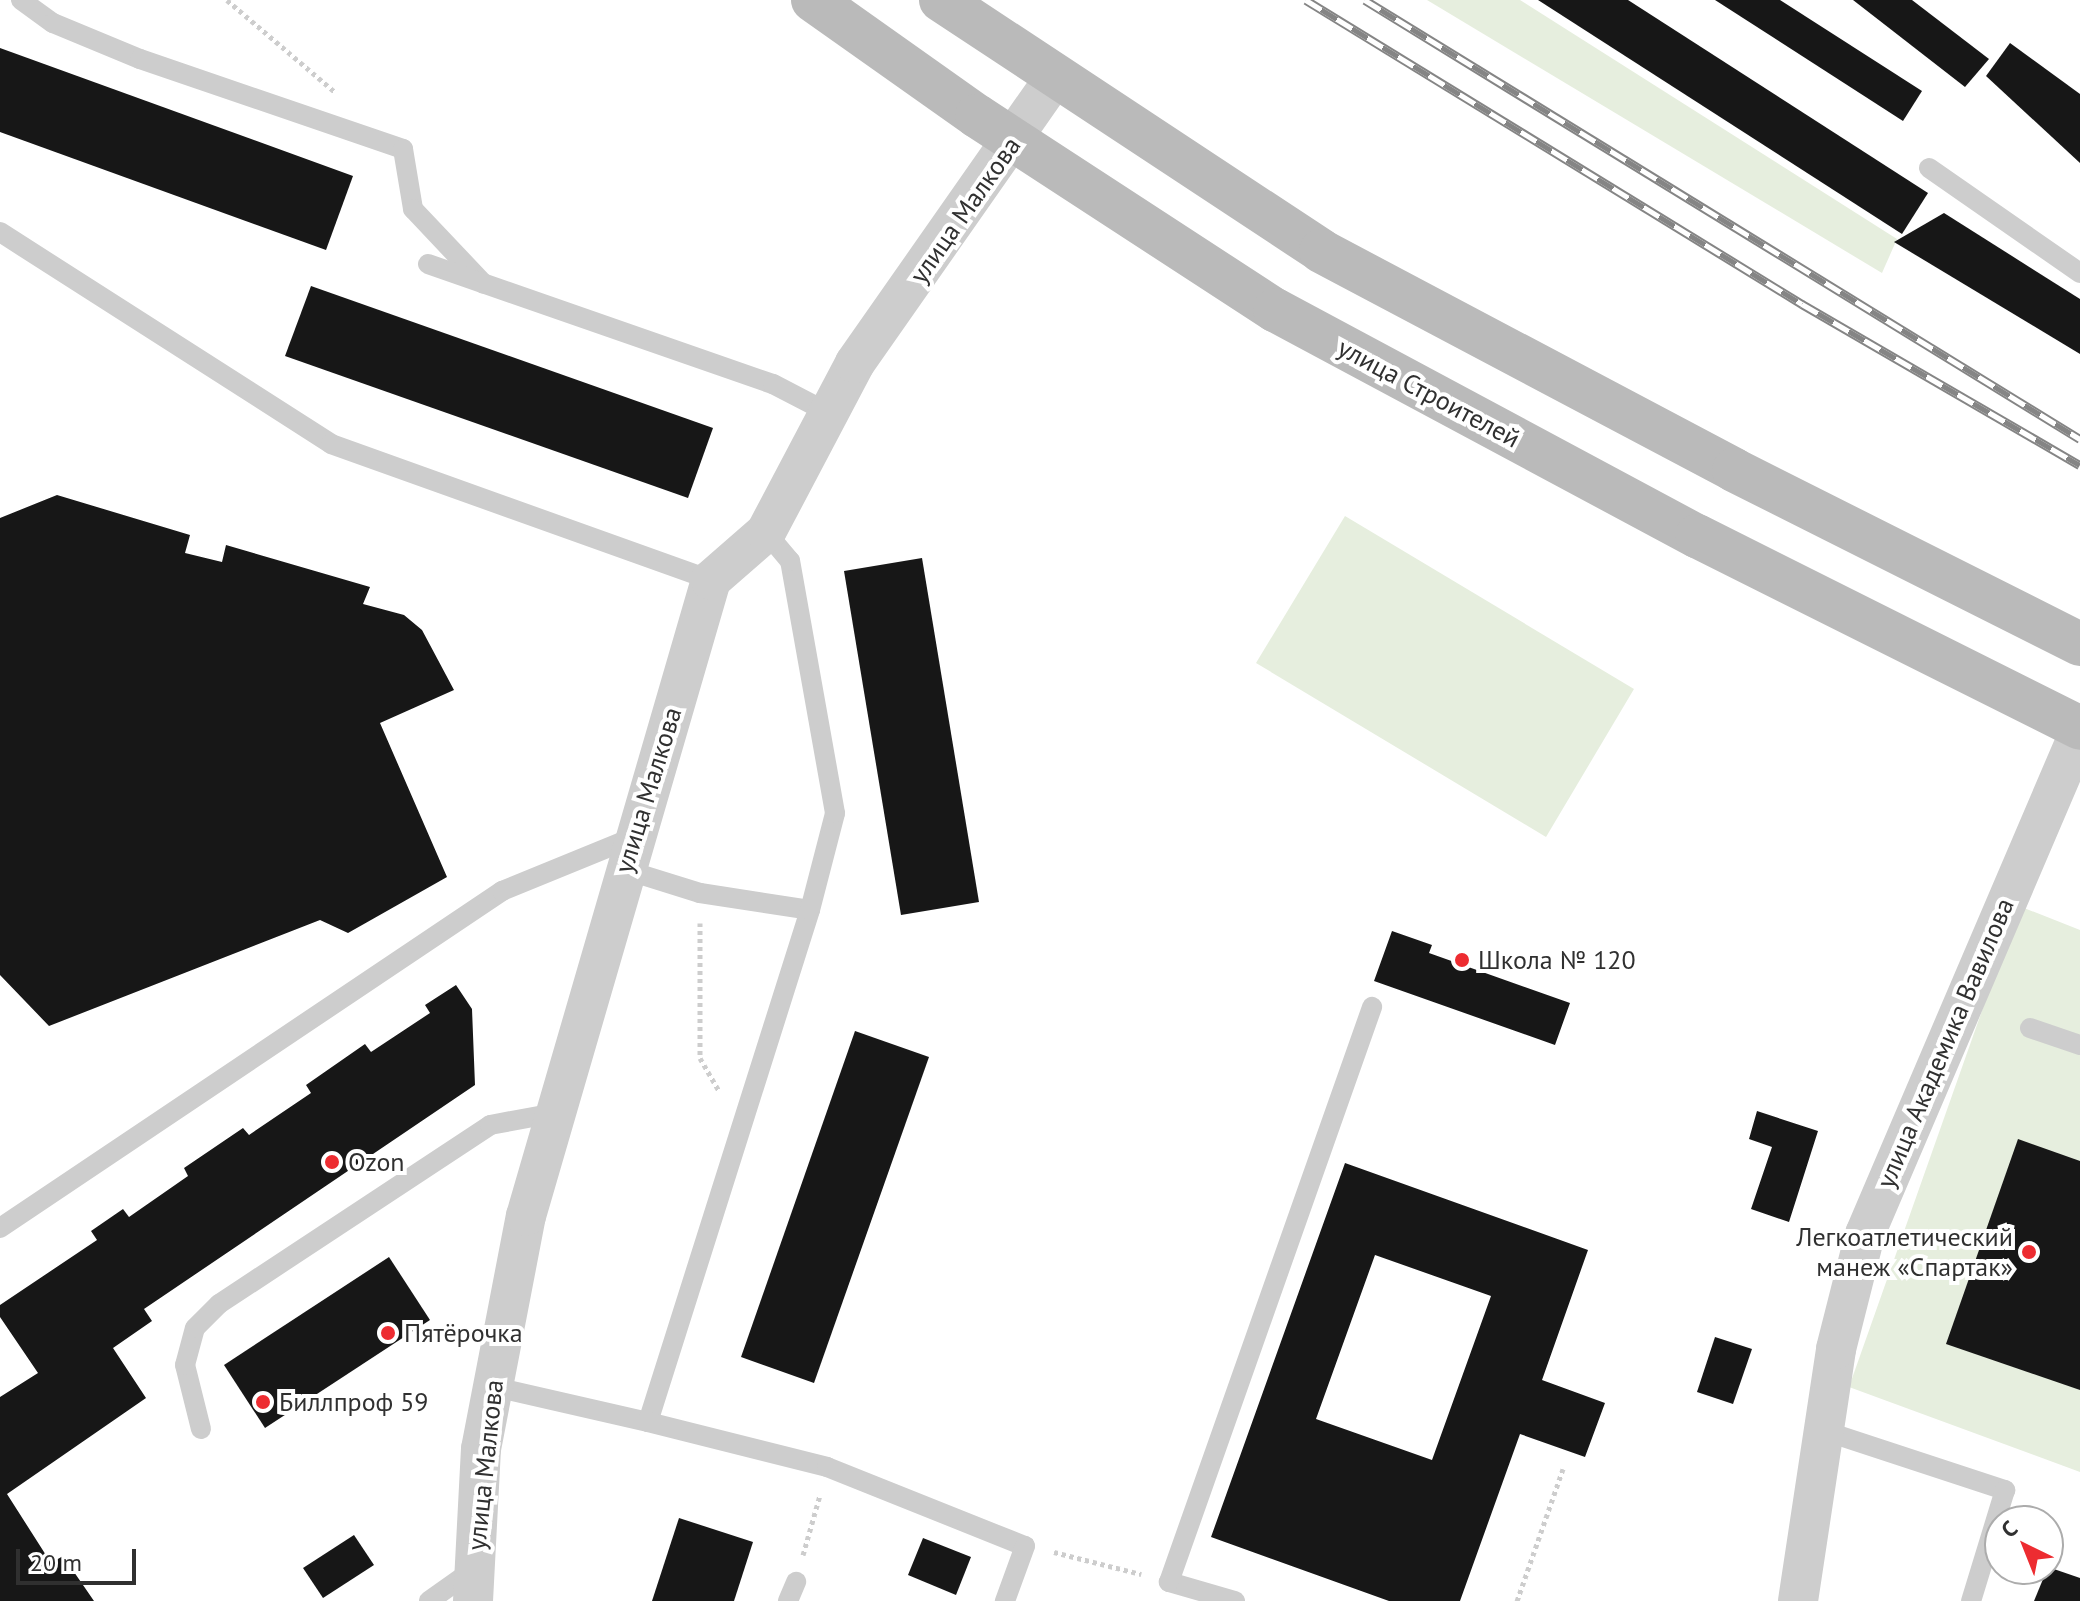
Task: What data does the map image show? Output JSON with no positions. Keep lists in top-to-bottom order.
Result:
{
  "streets": {
    "main road": ["улица Строителей"],
    "street": ["улица Малкова", "улица Академика Вавилова"]
  },
  "crossings": [
    ["улица Малкова", "улица Строителей"],
    ["улица Строителей", "улица Академика Вавилова"]
  ],
  "places": [
    "Школа № 120",
    "Ozon",
    "Легкоатлетический манеж «Спартак»",
    "Пятёрочка",
    "Биллпроф 59"
  ],
  "scale_bar": "20 m",
  "north": "top left"
}
